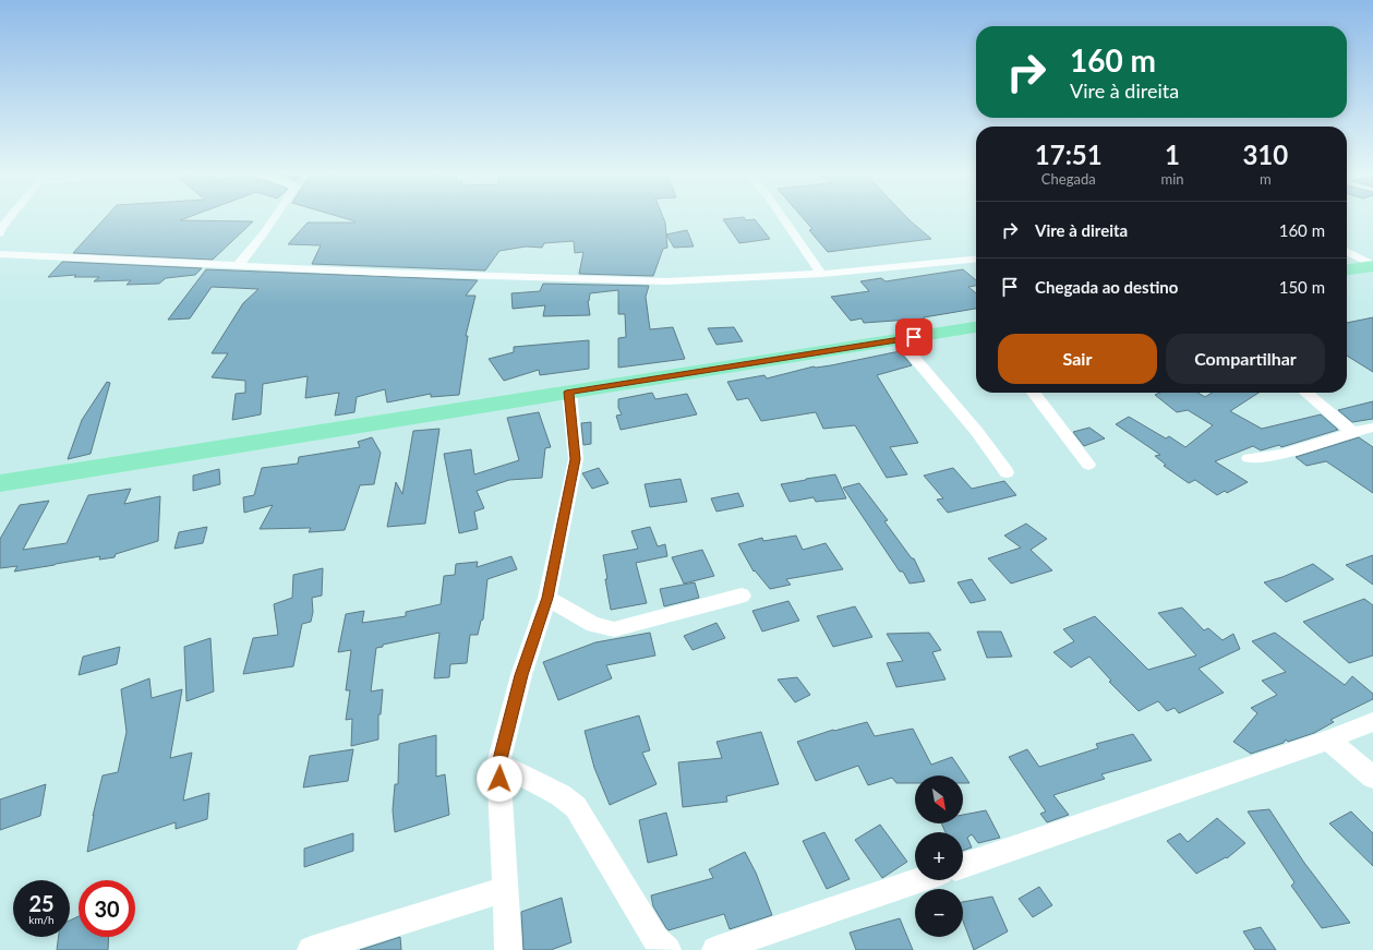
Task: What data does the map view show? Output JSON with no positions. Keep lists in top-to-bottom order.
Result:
{
  "north": "bottom right",
  "page": {
    "turn": ["160 m", "Vire à direita"],
    "eta": [
      "17:51",
      "Chegada",
      "1",
      "min",
      "310",
      "m"
    ],
    "list": [
      {
        "name": "Vire à direita",
        "value": "160 m"
      },
      {
        "name": "Chegada ao destino",
        "value": "150 m"
      }
    ],
    "buttons": ["Sair", "Compartilhar"],
    "map_buttons": ["+", "−"],
    "speed": "25 km/h",
    "limit": "30"
  }
}
